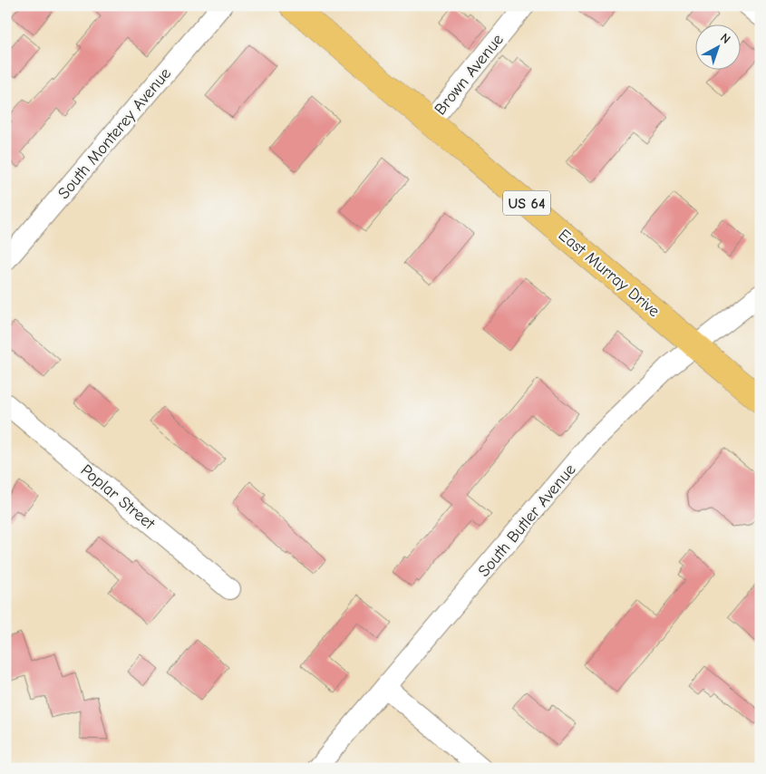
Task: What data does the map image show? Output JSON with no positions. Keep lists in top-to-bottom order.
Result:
{
  "streets": {
    "highway": ["US 64", "East Murray Drive"],
    "street": [
      "Brown Avenue",
      "South Monterey Avenue",
      "Poplar Street",
      "South Butler Avenue"
    ]
  },
  "crossings": [
    ["Brown Avenue", "East Murray Drive"],
    ["East Murray Drive", "South Butler Avenue"]
  ],
  "north": "top right"
}
